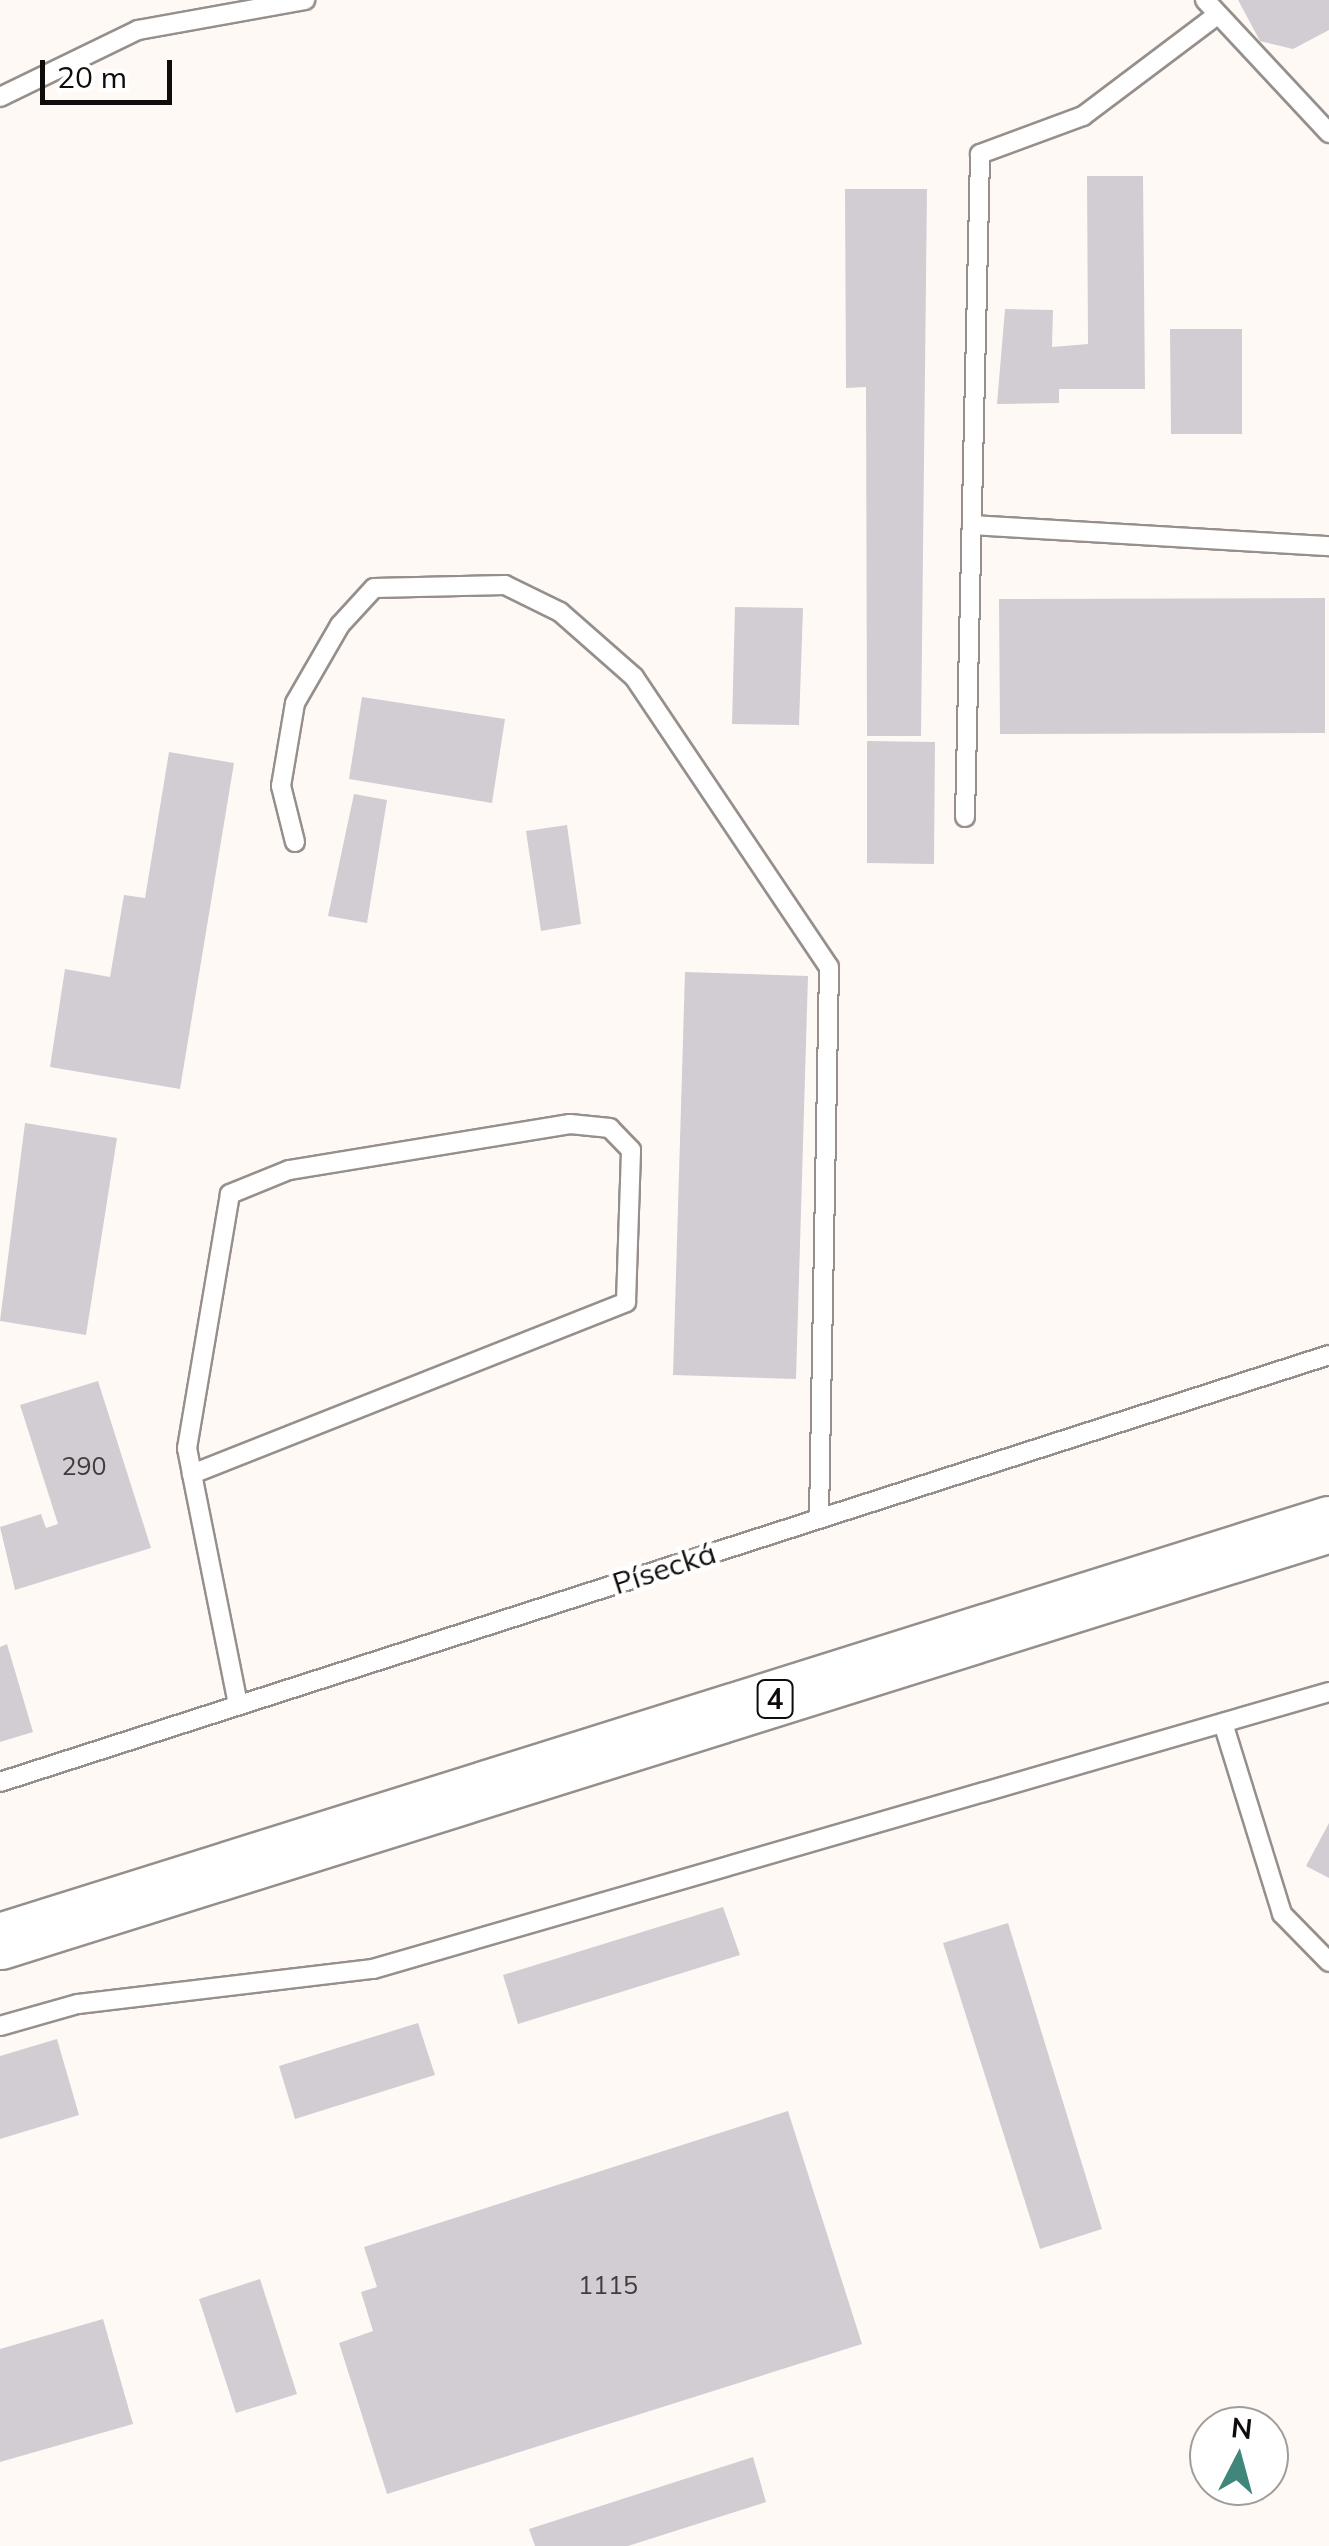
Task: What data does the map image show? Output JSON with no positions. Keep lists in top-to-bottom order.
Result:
{
  "streets": {
    "main road": ["4"],
    "lane": ["Písecká"]
  },
  "house_numbers": ["290", "1115"],
  "scale_bar": "20 m",
  "north": "top"
}
